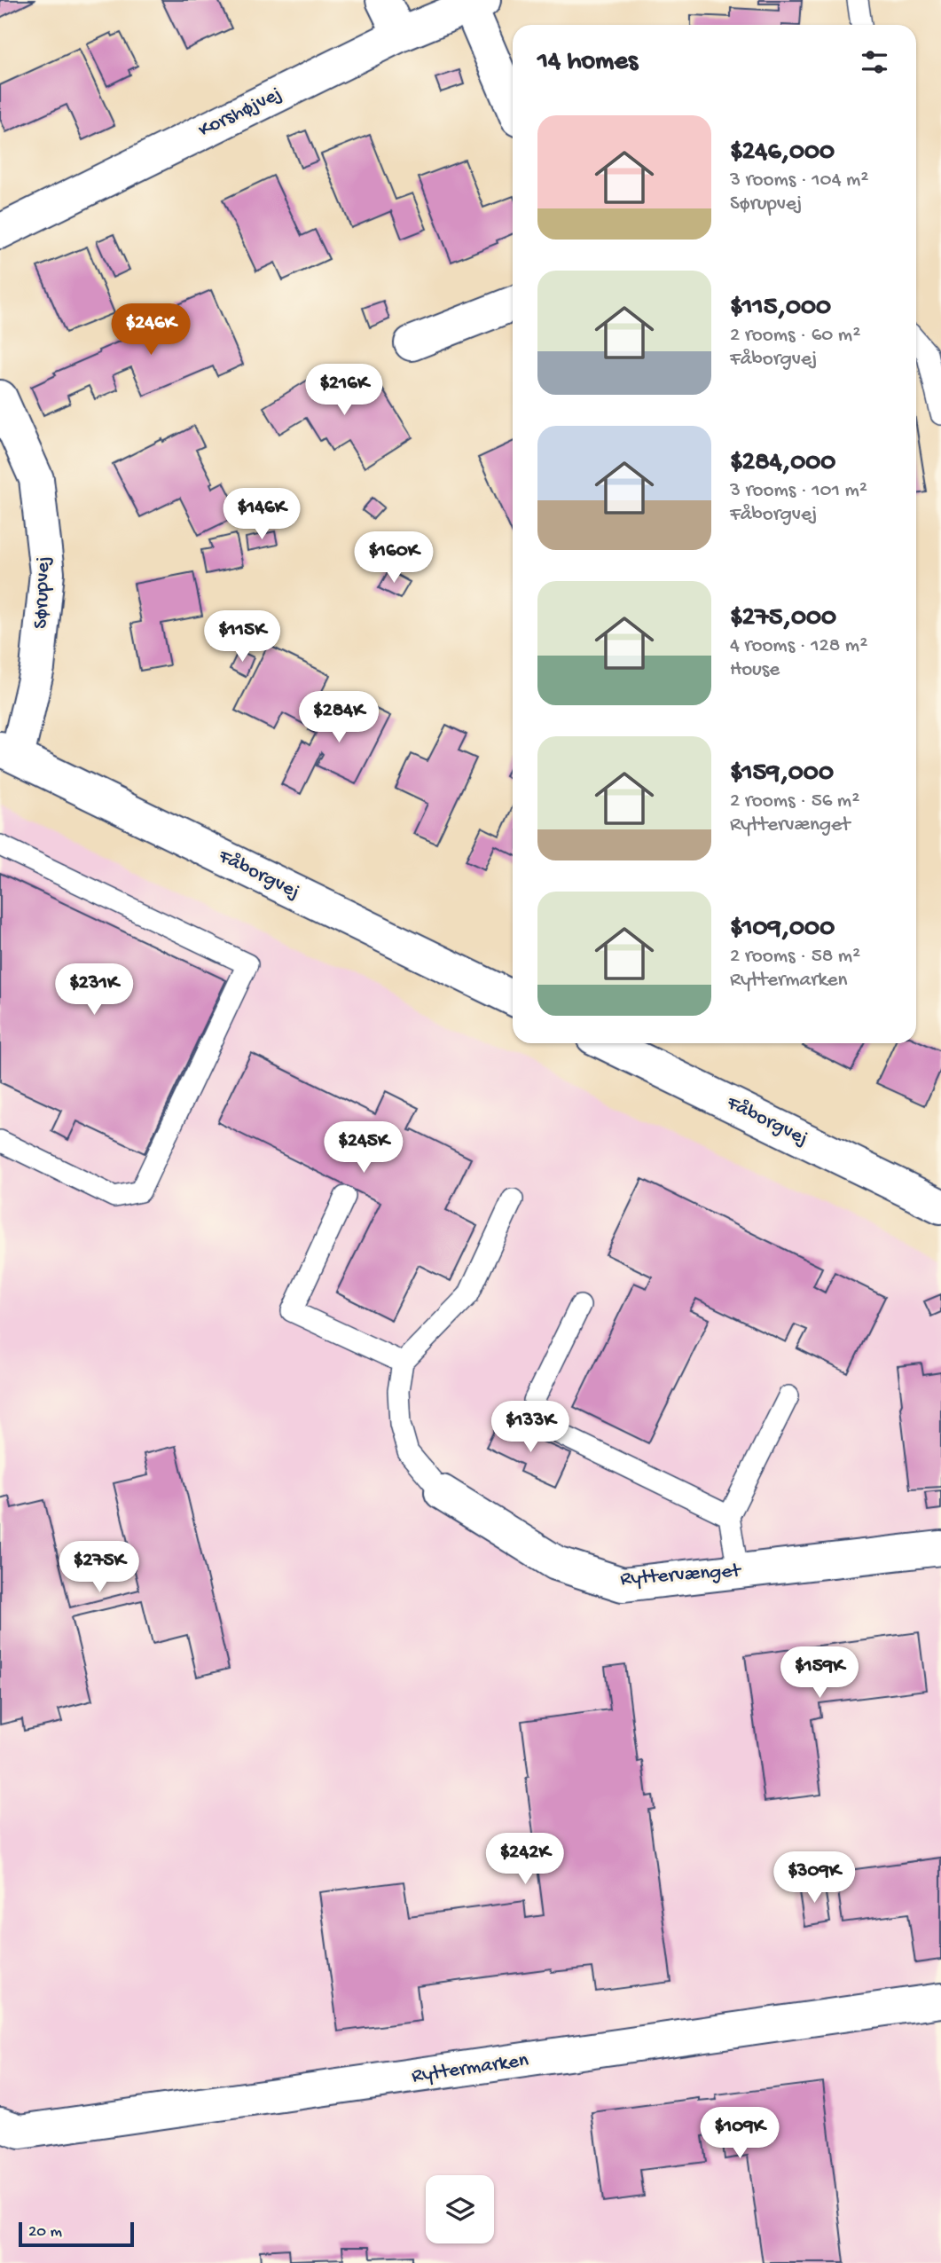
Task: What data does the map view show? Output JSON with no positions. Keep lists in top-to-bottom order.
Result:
{
  "streets": {
    "street": [
      "Korshøjvej",
      "Sørupvej",
      "Fåborgvej",
      "Ryttervænget",
      "Ryttermarken"
    ]
  },
  "crossings": [
    ["Sørupvej", "Fåborgvej"]
  ],
  "scale_bar": "20 m",
  "page": {
    "heading": "14 homes",
    "list": [
      {
        "name": "$246,000",
        "note": "3 rooms · 104 m² · Sørupvej"
      },
      {
        "name": "$115,000",
        "note": "2 rooms · 60 m² · Fåborgvej"
      },
      {
        "name": "$284,000",
        "note": "3 rooms · 101 m² · Fåborgvej"
      },
      {
        "name": "$275,000",
        "note": "4 rooms · 128 m² · House"
      },
      {
        "name": "$159,000",
        "note": "2 rooms · 56 m² · Ryttervænget"
      },
      {
        "name": "$109,000",
        "note": "2 rooms · 58 m² · Ryttermarken"
      }
    ],
    "price": [
      "$246K",
      "$216K",
      "$146K",
      "$160K",
      "$115K",
      "$284K",
      "$231K",
      "$245K",
      "$133K",
      "$275K",
      "$159K",
      "$242K",
      "$309K",
      "$109K"
    ],
    "scale": "20 m"
  }
}
